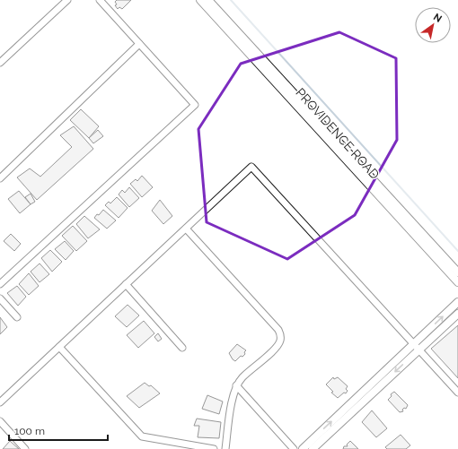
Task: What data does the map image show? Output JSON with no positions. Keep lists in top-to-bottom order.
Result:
{
  "streets": {
    "street": ["PROVIDENCE ROAD"]
  },
  "scale_bar": "100 m",
  "north": "top right"
}
